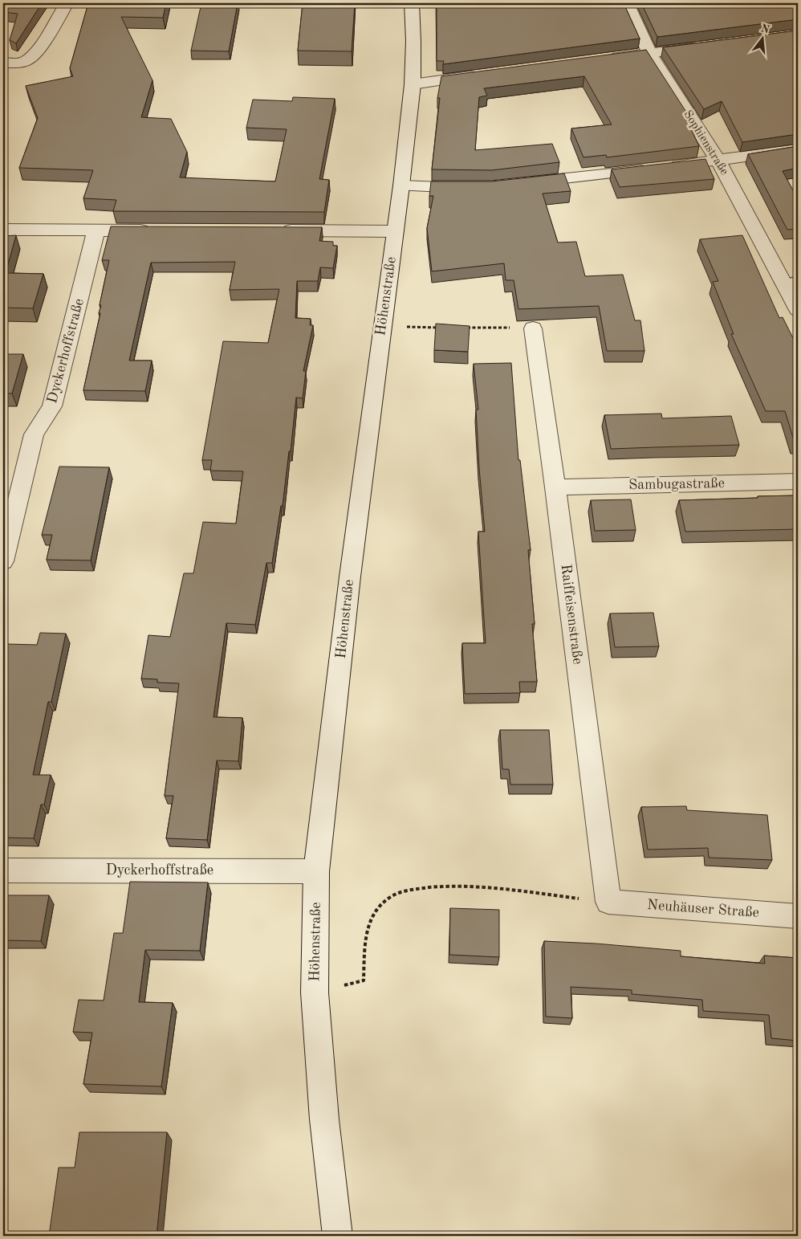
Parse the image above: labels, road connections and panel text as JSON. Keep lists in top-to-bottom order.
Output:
{
  "streets": {
    "street": [
      "Sophienstraße",
      "Höhenstraße",
      "Dyckerhoffstraße",
      "Sambugastraße",
      "Raiffeisenstraße",
      "Neuhäuser Straße"
    ]
  },
  "crossings": [
    ["Höhenstraße", "Dyckerhoffstraße"],
    ["Sambugastraße", "Raiffeisenstraße"],
    ["Raiffeisenstraße", "Neuhäuser Straße"]
  ],
  "north": "top"
}
